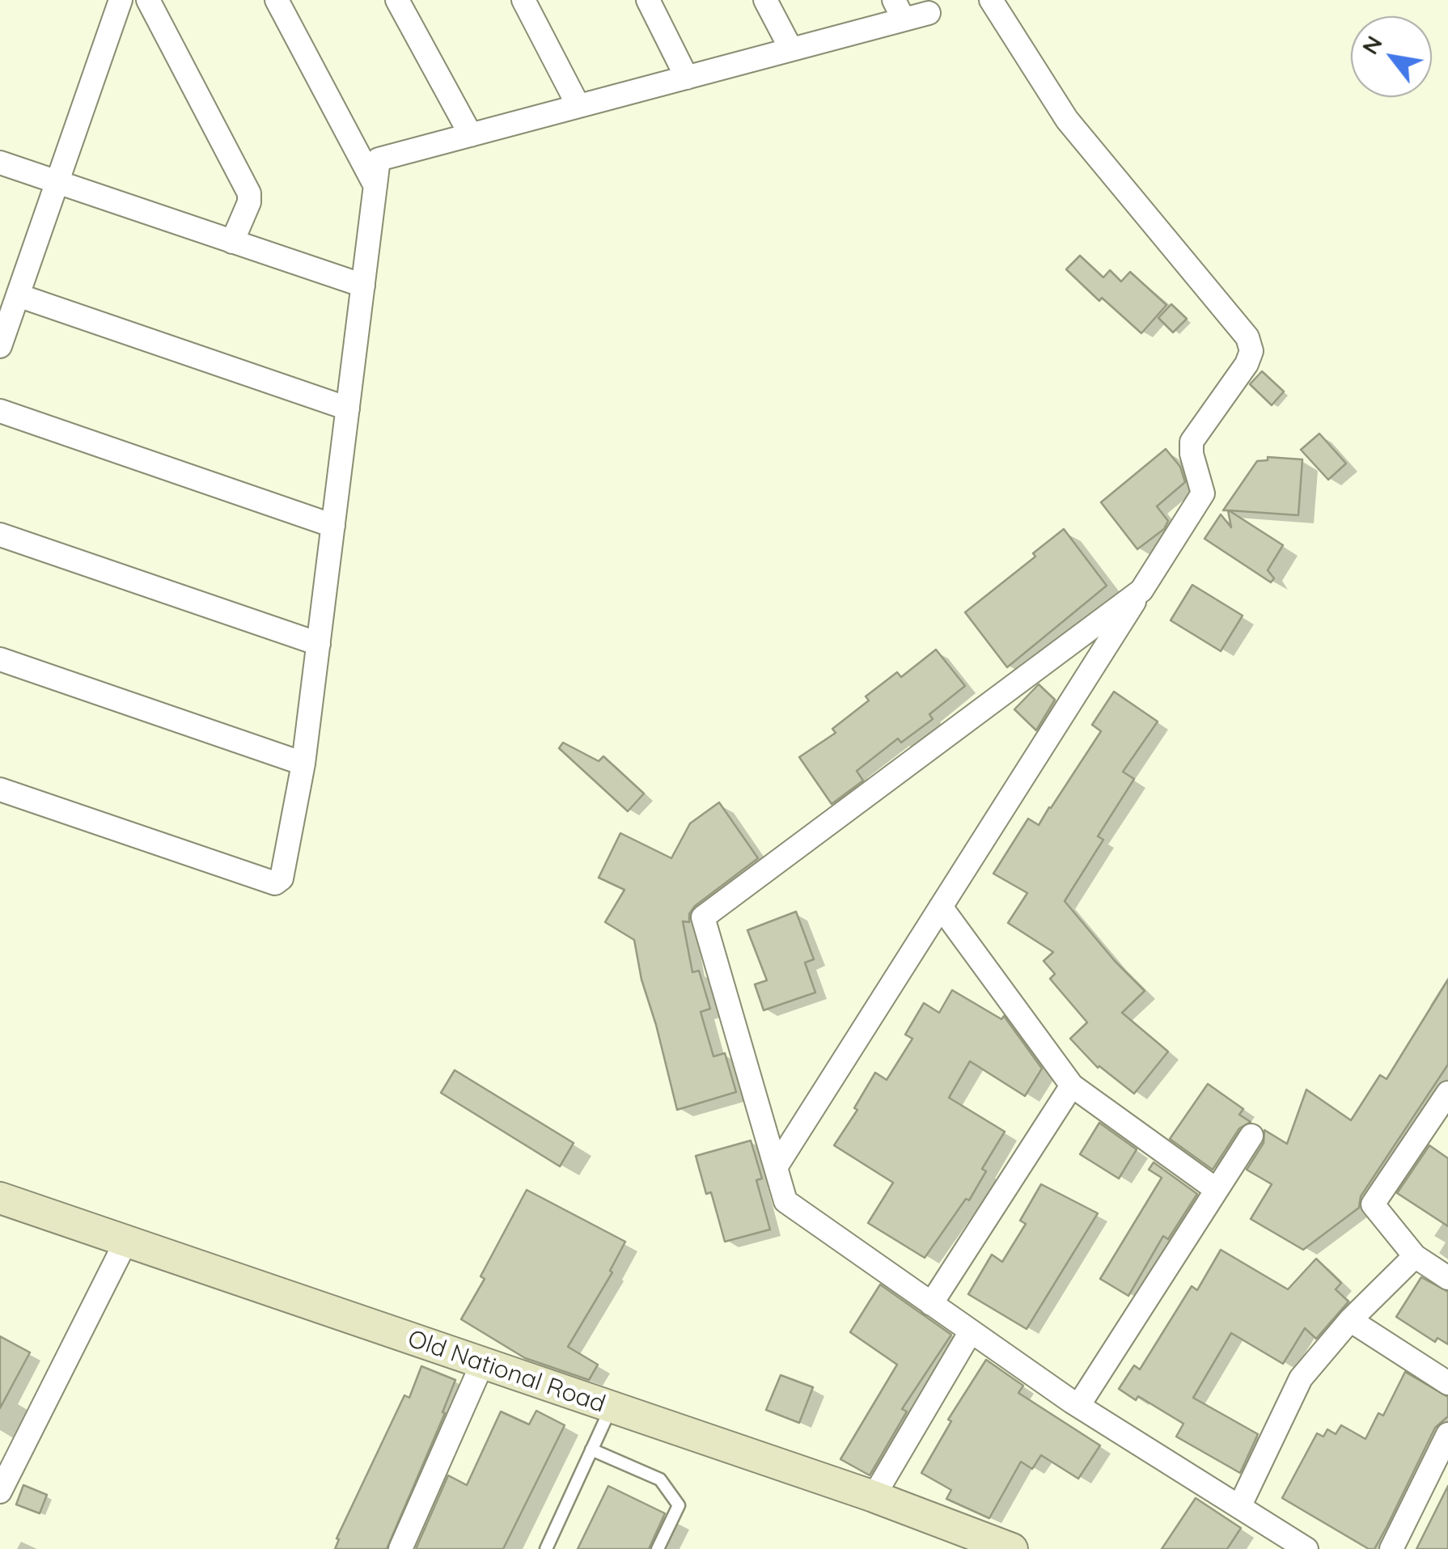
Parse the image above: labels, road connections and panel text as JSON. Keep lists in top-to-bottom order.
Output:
{
  "streets": {
    "main road": ["Old National Road"]
  },
  "north": "top left"
}
